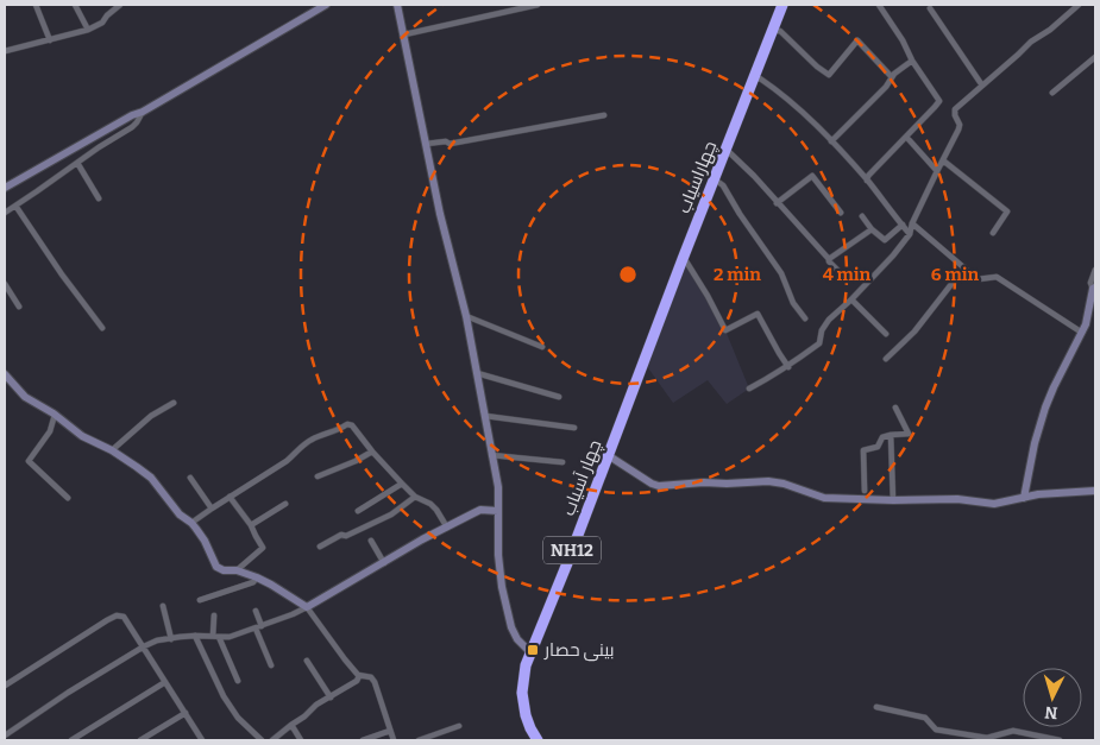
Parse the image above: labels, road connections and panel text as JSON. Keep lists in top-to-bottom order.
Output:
{
  "streets": {
    "highway": ["چهاراسیاب", "چهار آسیاب", "NH12"]
  },
  "crossings": [
    ["چهاراسیاب", "چهار آسیاب"]
  ],
  "places": {
    "transit": ["بینی حصار"]
  },
  "north": "bottom",
  "rings": ["2 min", "4 min", "6 min"]
}
